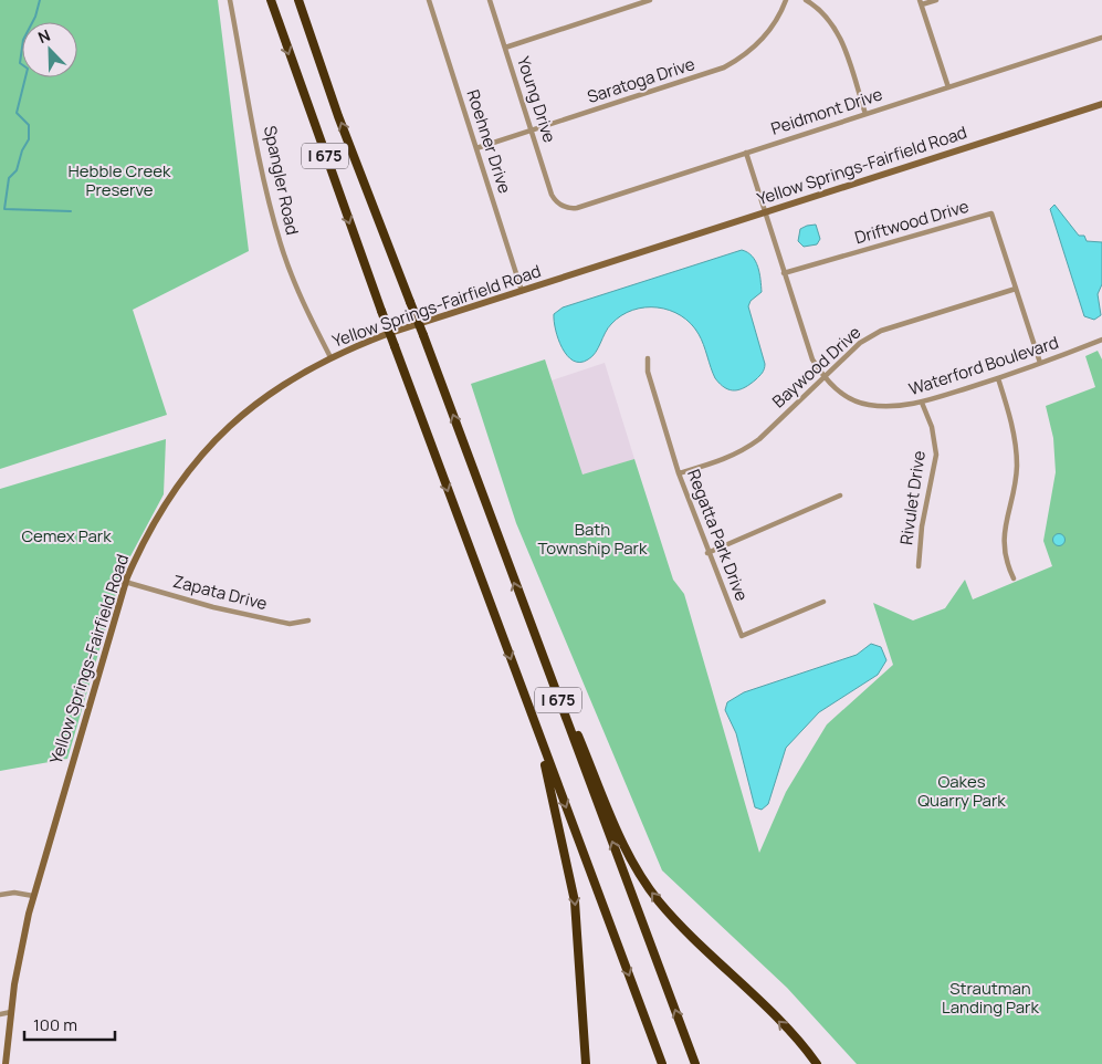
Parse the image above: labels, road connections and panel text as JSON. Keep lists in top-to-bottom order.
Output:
{
  "streets": {
    "highway": ["I 675"],
    "main road": ["Yellow Springs-Fairfield Road"],
    "street": [
      "Saratoga Drive",
      "Young Drive",
      "Peidmont Drive",
      "Roehner Drive",
      "Spangler Road",
      "Driftwood Drive",
      "Waterford Boulevard",
      "Baywood Drive",
      "Rivulet Drive",
      "Regatta Park Drive",
      "Zapata Drive"
    ]
  },
  "crossings": [
    ["Saratoga Drive", "Young Drive"],
    ["Saratoga Drive", "Roehner Drive"],
    ["Young Drive", "Peidmont Drive"],
    ["Peidmont Drive", "Waterford Boulevard"],
    ["Roehner Drive", "Yellow Springs-Fairfield Road"],
    ["Yellow Springs-Fairfield Road", "Spangler Road"],
    ["Yellow Springs-Fairfield Road", "Waterford Boulevard"],
    ["Yellow Springs-Fairfield Road", "Zapata Drive"],
    ["Driftwood Drive", "Waterford Boulevard"],
    ["Driftwood Drive", "Baywood Drive"],
    ["Waterford Boulevard", "Baywood Drive"],
    ["Waterford Boulevard", "Rivulet Drive"],
    ["Baywood Drive", "Regatta Park Drive"]
  ],
  "parks": [
    "Hebble Creek Preserve",
    "Bath Township Park",
    "Cemex Park",
    "Oakes Quarry Park",
    "Strautman Landing Park"
  ],
  "scale_bar": "100 m",
  "north": "top left"
}
